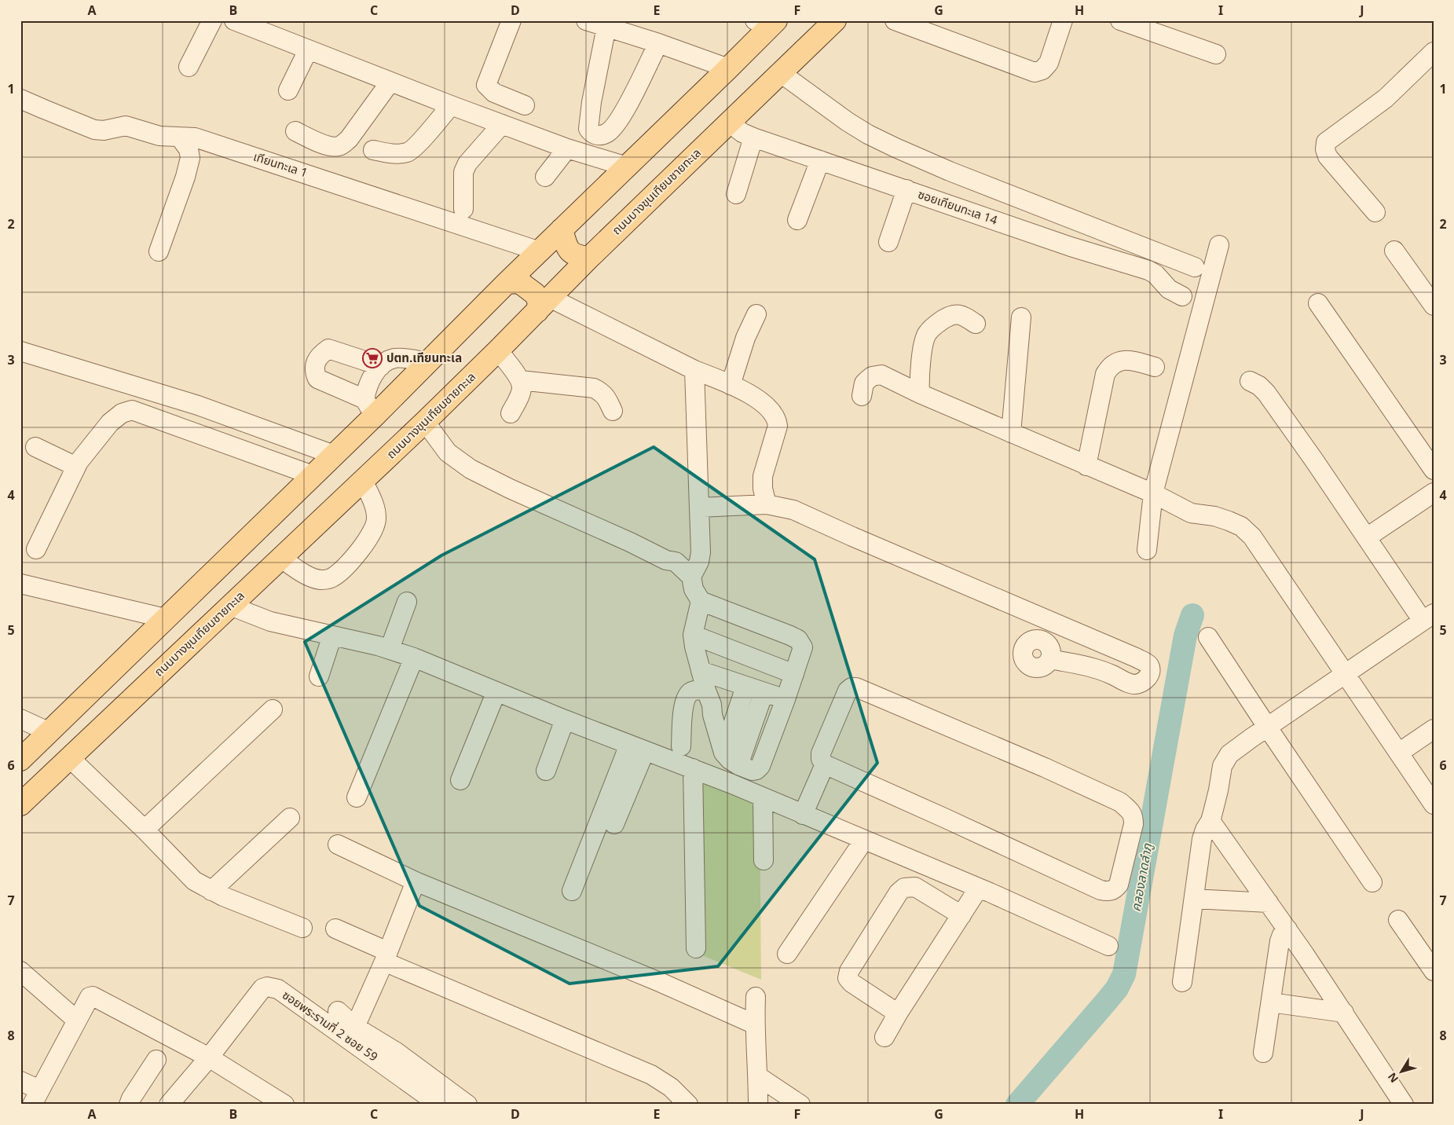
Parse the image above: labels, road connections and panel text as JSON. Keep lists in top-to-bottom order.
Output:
{
  "streets": {
    "main road": ["ถนนบางขุนเทียนชายทะเล"],
    "street": ["เทียนทะเล 1", "ซอยเทียนทะเล 14", "ซอยพระรามที่ 2 ซอย 59"]
  },
  "crossings": [
    ["ถนนบางขุนเทียนชายทะเล", "ซอยเทียนทะเล 14"]
  ],
  "water": ["คลองลาดลำภู"],
  "places": {
    "supermarket": ["ปตท.เทียนทะเล"]
  },
  "north": "bottom left",
  "grid": {
    "columns": [
      "A",
      "B",
      "C",
      "D",
      "E",
      "F",
      "G",
      "H",
      "I",
      "J"
    ],
    "rows": [
      "1",
      "2",
      "3",
      "4",
      "5",
      "6",
      "7",
      "8"
    ]
  }
}
